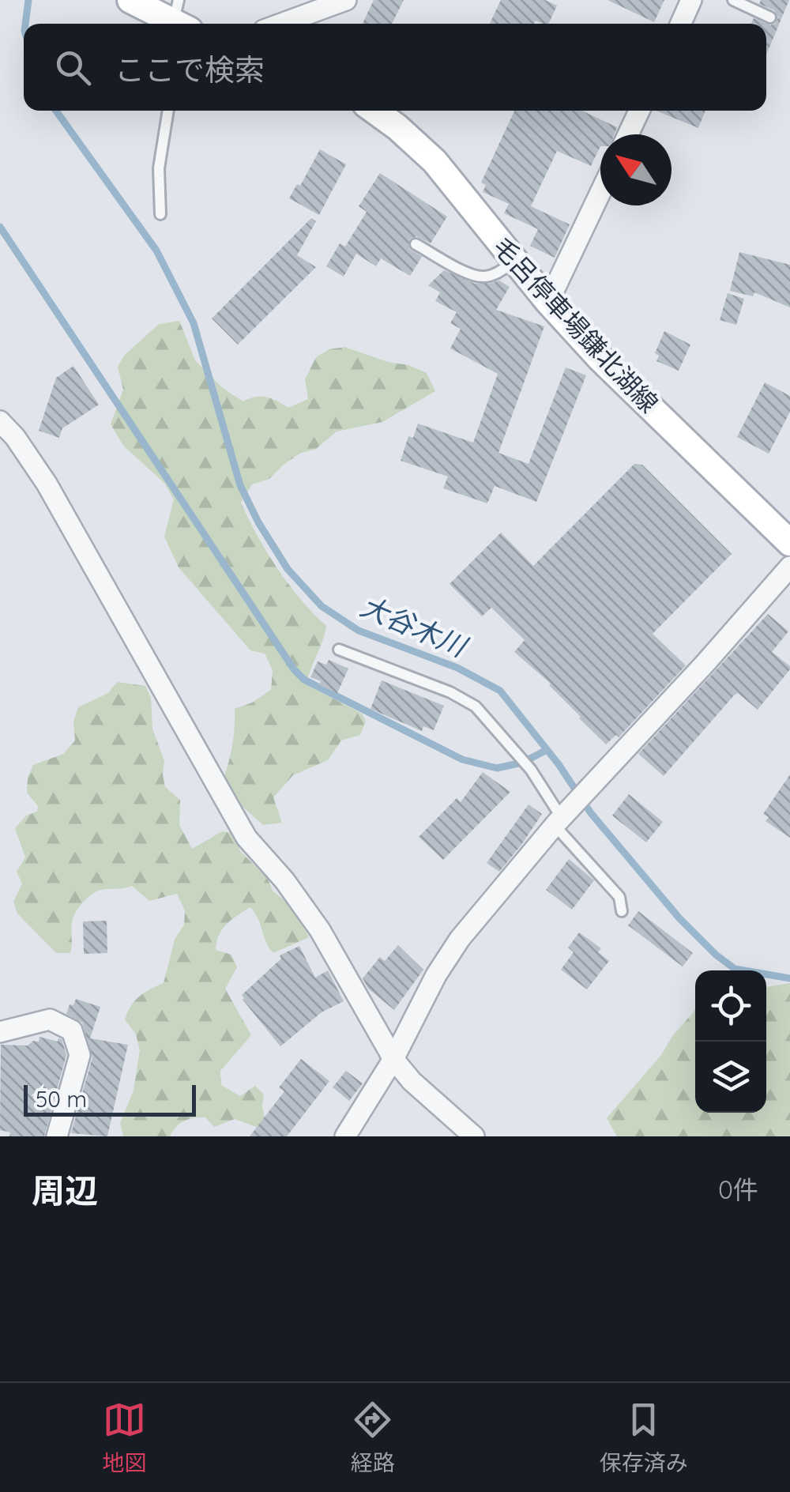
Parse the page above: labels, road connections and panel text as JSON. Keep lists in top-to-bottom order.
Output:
{
  "streets": {
    "main road": ["毛呂停車場鎌北湖線"]
  },
  "water": ["大谷木川"],
  "scale_bar": "50 m",
  "north": "top left",
  "page": {
    "search": "ここで検索",
    "scale": "50 m",
    "heading": ["周辺", "0件"],
    "nav": ["地図", "経路", "保存済み"]
  }
}
